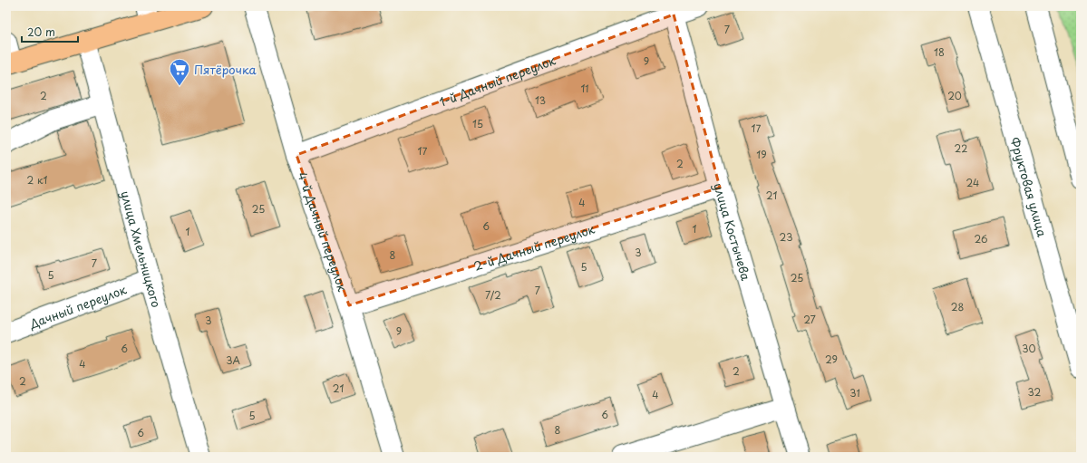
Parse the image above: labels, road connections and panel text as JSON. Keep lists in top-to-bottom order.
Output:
{
  "streets": {
    "street": [
      "1-й Дачный переулок",
      "Фруктовая улица",
      "4-й Дачный переулок",
      "улица Костычева",
      "2-й Дачный переулок",
      "улица Хмельницкого",
      "Дачный переулок"
    ]
  },
  "crossings": [
    ["1-й Дачный переулок", "4-й Дачный переулок"],
    ["1-й Дачный переулок", "улица Костычева"],
    ["4-й Дачный переулок", "2-й Дачный переулок"],
    ["улица Костычева", "2-й Дачный переулок"],
    ["улица Хмельницкого", "Дачный переулок"]
  ],
  "places": {
    "supermarket": ["Пятёрочка"]
  },
  "house_numbers": [
    "7",
    "18",
    "9",
    "11",
    "2",
    "20",
    "13",
    "15",
    "17",
    "22",
    "17",
    "19",
    "2",
    "2 к1",
    "24",
    "21",
    "4",
    "25",
    "6",
    "1",
    "1",
    "23",
    "26",
    "3",
    "8",
    "7",
    "5",
    "5",
    "25",
    "7",
    "7/2",
    "28",
    "27",
    "3",
    "9",
    "6",
    "30",
    "29",
    "3А",
    "4",
    "2",
    "2",
    "21",
    "32",
    "31",
    "4",
    "6",
    "5",
    "8",
    "6"
  ],
  "scale_bar": "20 m"
}
